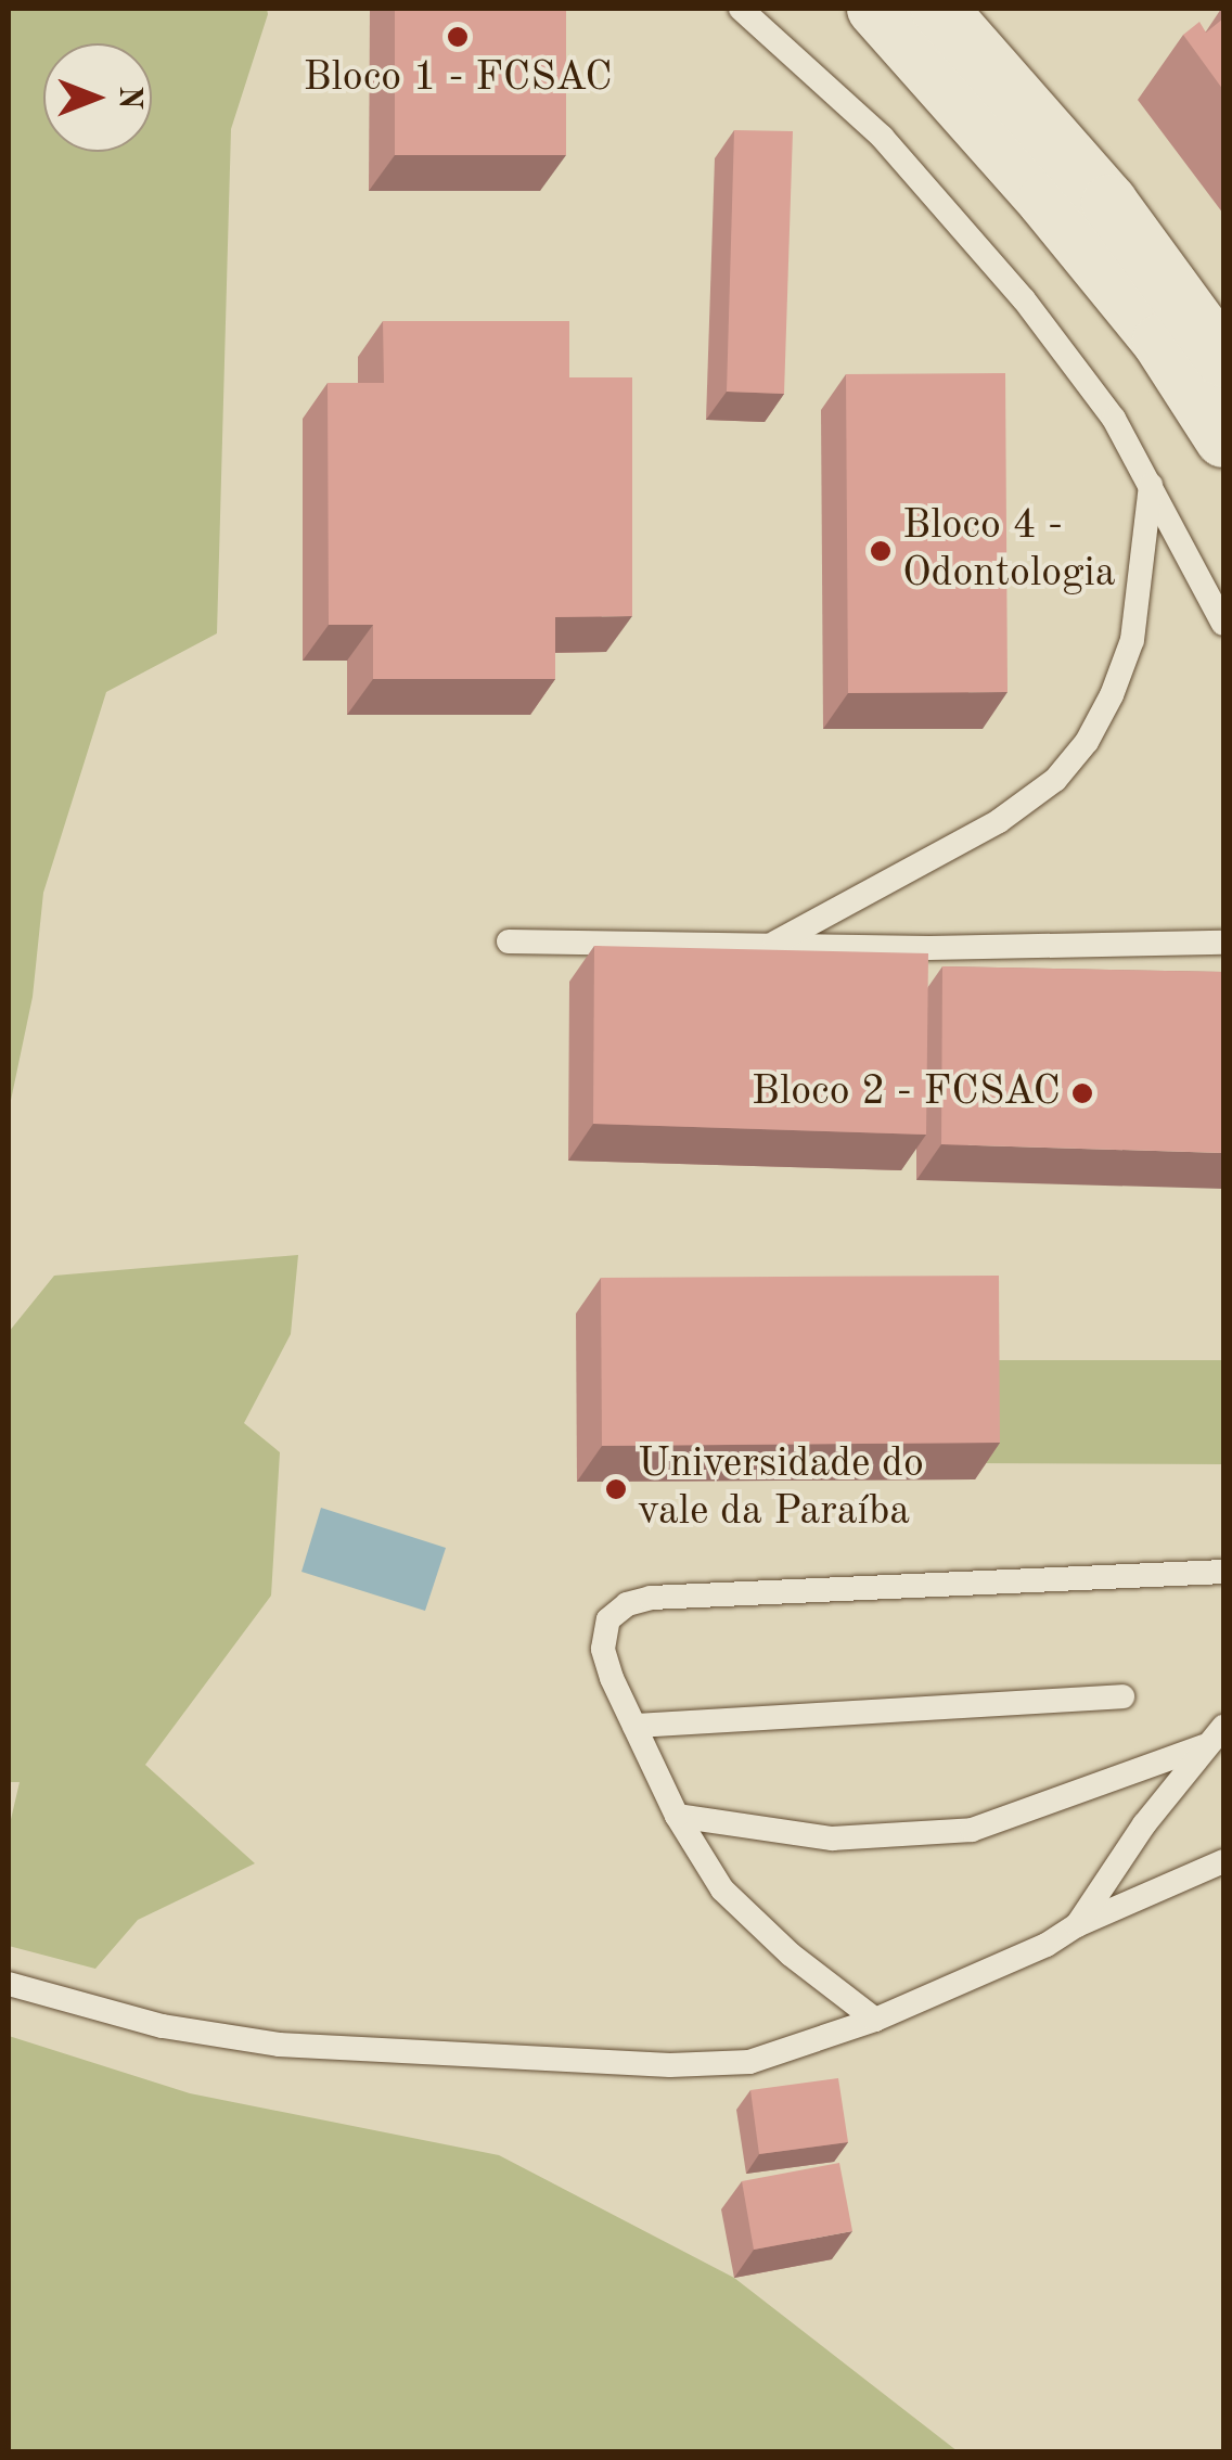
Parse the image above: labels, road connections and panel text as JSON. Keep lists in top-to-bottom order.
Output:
{
  "places": [
    "Bloco 1 - FCSAC",
    "Bloco 4 - Odontologia",
    "Bloco 2 - FCSAC",
    "Universidade do vale da Paraíba"
  ],
  "north": "right"
}
